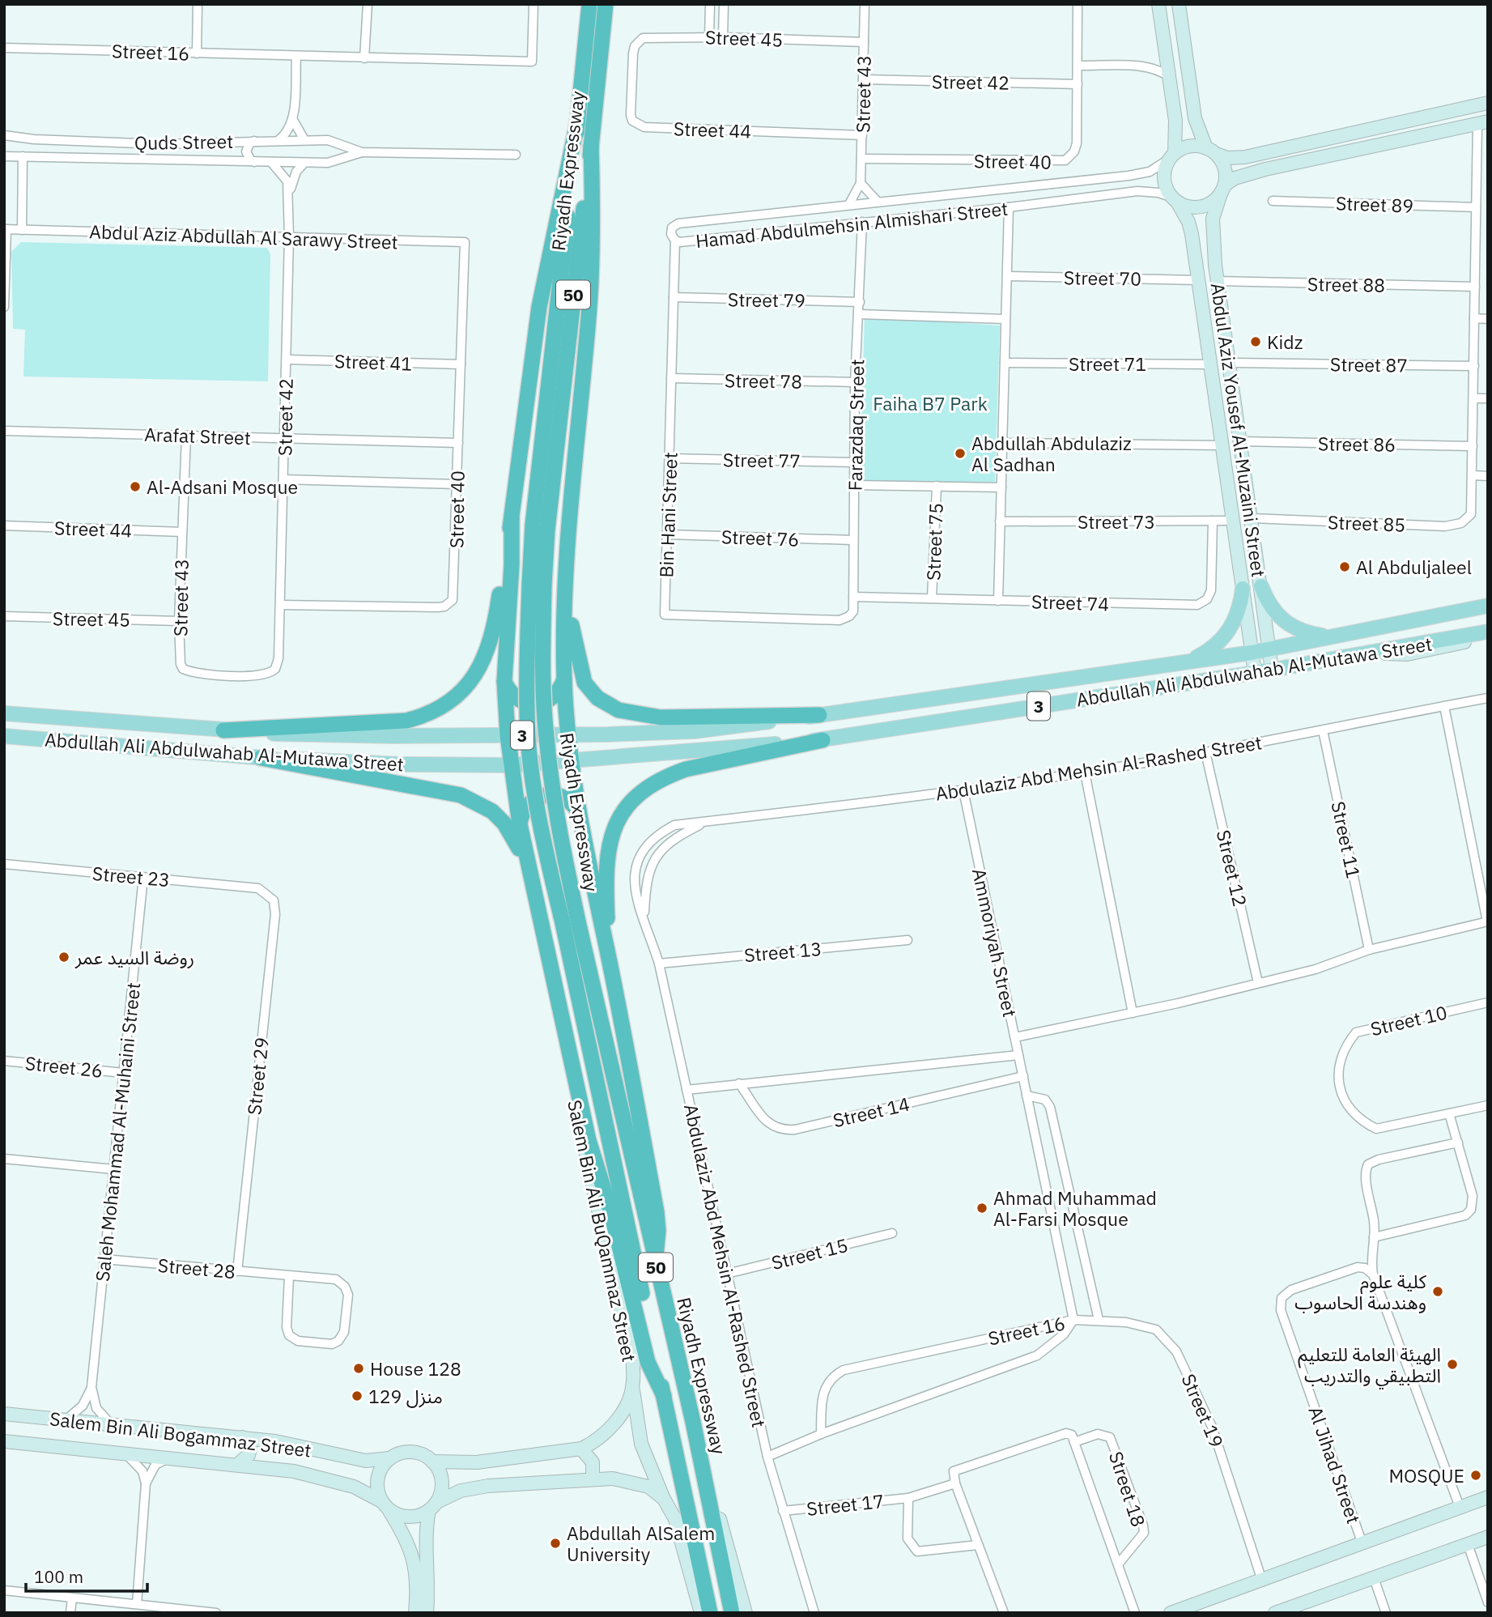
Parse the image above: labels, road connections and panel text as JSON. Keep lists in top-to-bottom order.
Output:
{
  "streets": {
    "highway": ["Riyadh Expressway", "50"],
    "main road": [
      "Abdul Aziz Yousef Al-Muzaini Street",
      "Abdullah Ali Abdulwahab Al-Mutawa Street",
      "3",
      "Salem Bin Ali BuQammaz Street",
      "Salem Bin Ali Bogammaz Street"
    ],
    "street": [
      "Street 45",
      "Street 16",
      "Street 42",
      "Street 43",
      "Street 44",
      "Quds Street",
      "Street 40",
      "Street 89",
      "Hamad Abdulmehsin Almishari Street",
      "Abdul Aziz Abdullah Al Sarawy Street",
      "Street 70",
      "Street 88",
      "Street 79",
      "Street 41",
      "Street 71",
      "Street 87",
      "Street 78",
      "Farazdaq Street",
      "Arafat Street",
      "Street 86",
      "Street 77",
      "Bin Hani Street",
      "Street 73",
      "Street 85",
      "Street 76",
      "Street 75",
      "Street 74",
      "Abdulaziz Abd Mehsin Al-Rashed Street",
      "Street 11",
      "Street 12",
      "Street 23",
      "Ammoriyah Street",
      "Street 13",
      "Street 10",
      "Street 26",
      "Street 29",
      "Street 14",
      "Saleh Mohammad Al-Muhaini Street",
      "Street 15",
      "Street 28",
      "Street 19",
      "Al Jihad Street",
      "Street 18",
      "Street 17"
    ]
  },
  "crossings": [
    ["Street 45", "Street 43"],
    ["Street 45", "Street 44"],
    ["Street 16", "Abdulaziz Abd Mehsin Al-Rashed Street"],
    ["Street 16", "Ammoriyah Street"],
    ["Street 16", "Street 19"],
    ["Street 42", "Street 43"],
    ["Street 42", "Quds Street"],
    ["Street 42", "Street 40"],
    ["Street 42", "Abdul Aziz Abdullah Al Sarawy Street"],
    ["Street 42", "Street 41"],
    ["Street 42", "Arafat Street"],
    ["Street 43", "Street 44"],
    ["Street 43", "Street 40"],
    ["Street 43", "Hamad Abdulmehsin Almishari Street"],
    ["Street 43", "Arafat Street"],
    ["Street 40", "Abdul Aziz Abdullah Al Sarawy Street"],
    ["Street 40", "Street 41"],
    ["Street 40", "Arafat Street"],
    ["Hamad Abdulmehsin Almishari Street", "Farazdaq Street"],
    ["Hamad Abdulmehsin Almishari Street", "Abdul Aziz Yousef Al-Muzaini Street"],
    ["Hamad Abdulmehsin Almishari Street", "Bin Hani Street"],
    ["Street 70", "Abdul Aziz Yousef Al-Muzaini Street"],
    ["Street 88", "Abdul Aziz Yousef Al-Muzaini Street"],
    ["Street 79", "Farazdaq Street"],
    ["Street 79", "Bin Hani Street"],
    ["Street 71", "Abdul Aziz Yousef Al-Muzaini Street"],
    ["Street 87", "Abdul Aziz Yousef Al-Muzaini Street"],
    ["Street 78", "Farazdaq Street"],
    ["Street 78", "Bin Hani Street"],
    ["Farazdaq Street", "Street 77"],
    ["Farazdaq Street", "Bin Hani Street"],
    ["Farazdaq Street", "Street 76"],
    ["Farazdaq Street", "Street 75"],
    ["Farazdaq Street", "Street 74"],
    ["Abdul Aziz Yousef Al-Muzaini Street", "Street 86"],
    ["Abdul Aziz Yousef Al-Muzaini Street", "Street 73"],
    ["Abdul Aziz Yousef Al-Muzaini Street", "Street 85"],
    ["Abdul Aziz Yousef Al-Muzaini Street", "Abdullah Ali Abdulwahab Al-Mutawa Street"],
    ["Street 77", "Bin Hani Street"],
    ["Bin Hani Street", "Street 76"],
    ["Street 73", "Street 74"],
    ["Street 75", "Street 74"],
    ["Abdulaziz Abd Mehsin Al-Rashed Street", "Street 11"],
    ["Abdulaziz Abd Mehsin Al-Rashed Street", "Street 12"],
    ["Abdulaziz Abd Mehsin Al-Rashed Street", "Ammoriyah Street"],
    ["Abdulaziz Abd Mehsin Al-Rashed Street", "Street 13"],
    ["Abdulaziz Abd Mehsin Al-Rashed Street", "Street 14"],
    ["Abdulaziz Abd Mehsin Al-Rashed Street", "Street 15"],
    ["Abdulaziz Abd Mehsin Al-Rashed Street", "Street 17"],
    ["Street 23", "Street 29"],
    ["Street 23", "Saleh Mohammad Al-Muhaini Street"],
    ["Ammoriyah Street", "Street 14"],
    ["Ammoriyah Street", "Street 19"],
    ["Street 26", "Saleh Mohammad Al-Muhaini Street"],
    ["Street 29", "Street 28"],
    ["Saleh Mohammad Al-Muhaini Street", "Street 28"],
    ["Saleh Mohammad Al-Muhaini Street", "Salem Bin Ali Bogammaz Street"],
    ["Salem Bin Ali BuQammaz Street", "Salem Bin Ali Bogammaz Street"]
  ],
  "parks": ["Faiha B7 Park"],
  "places": [
    "Kidz",
    "Abdullah Abdulaziz Al Sadhan",
    "Al-Adsani Mosque",
    "Al Abduljaleel",
    "روضة السيد عمر",
    "Ahmad Muhammad Al-Farsi Mosque",
    "كلية علوم وهندسة الحاسوب",
    "الهيئة العامة للتعليم التطبيقي والتدريب",
    "House 128",
    "منزل 129",
    "MOSQUE",
    "Abdullah AlSalem University"
  ],
  "scale_bar": "100 m"
}
